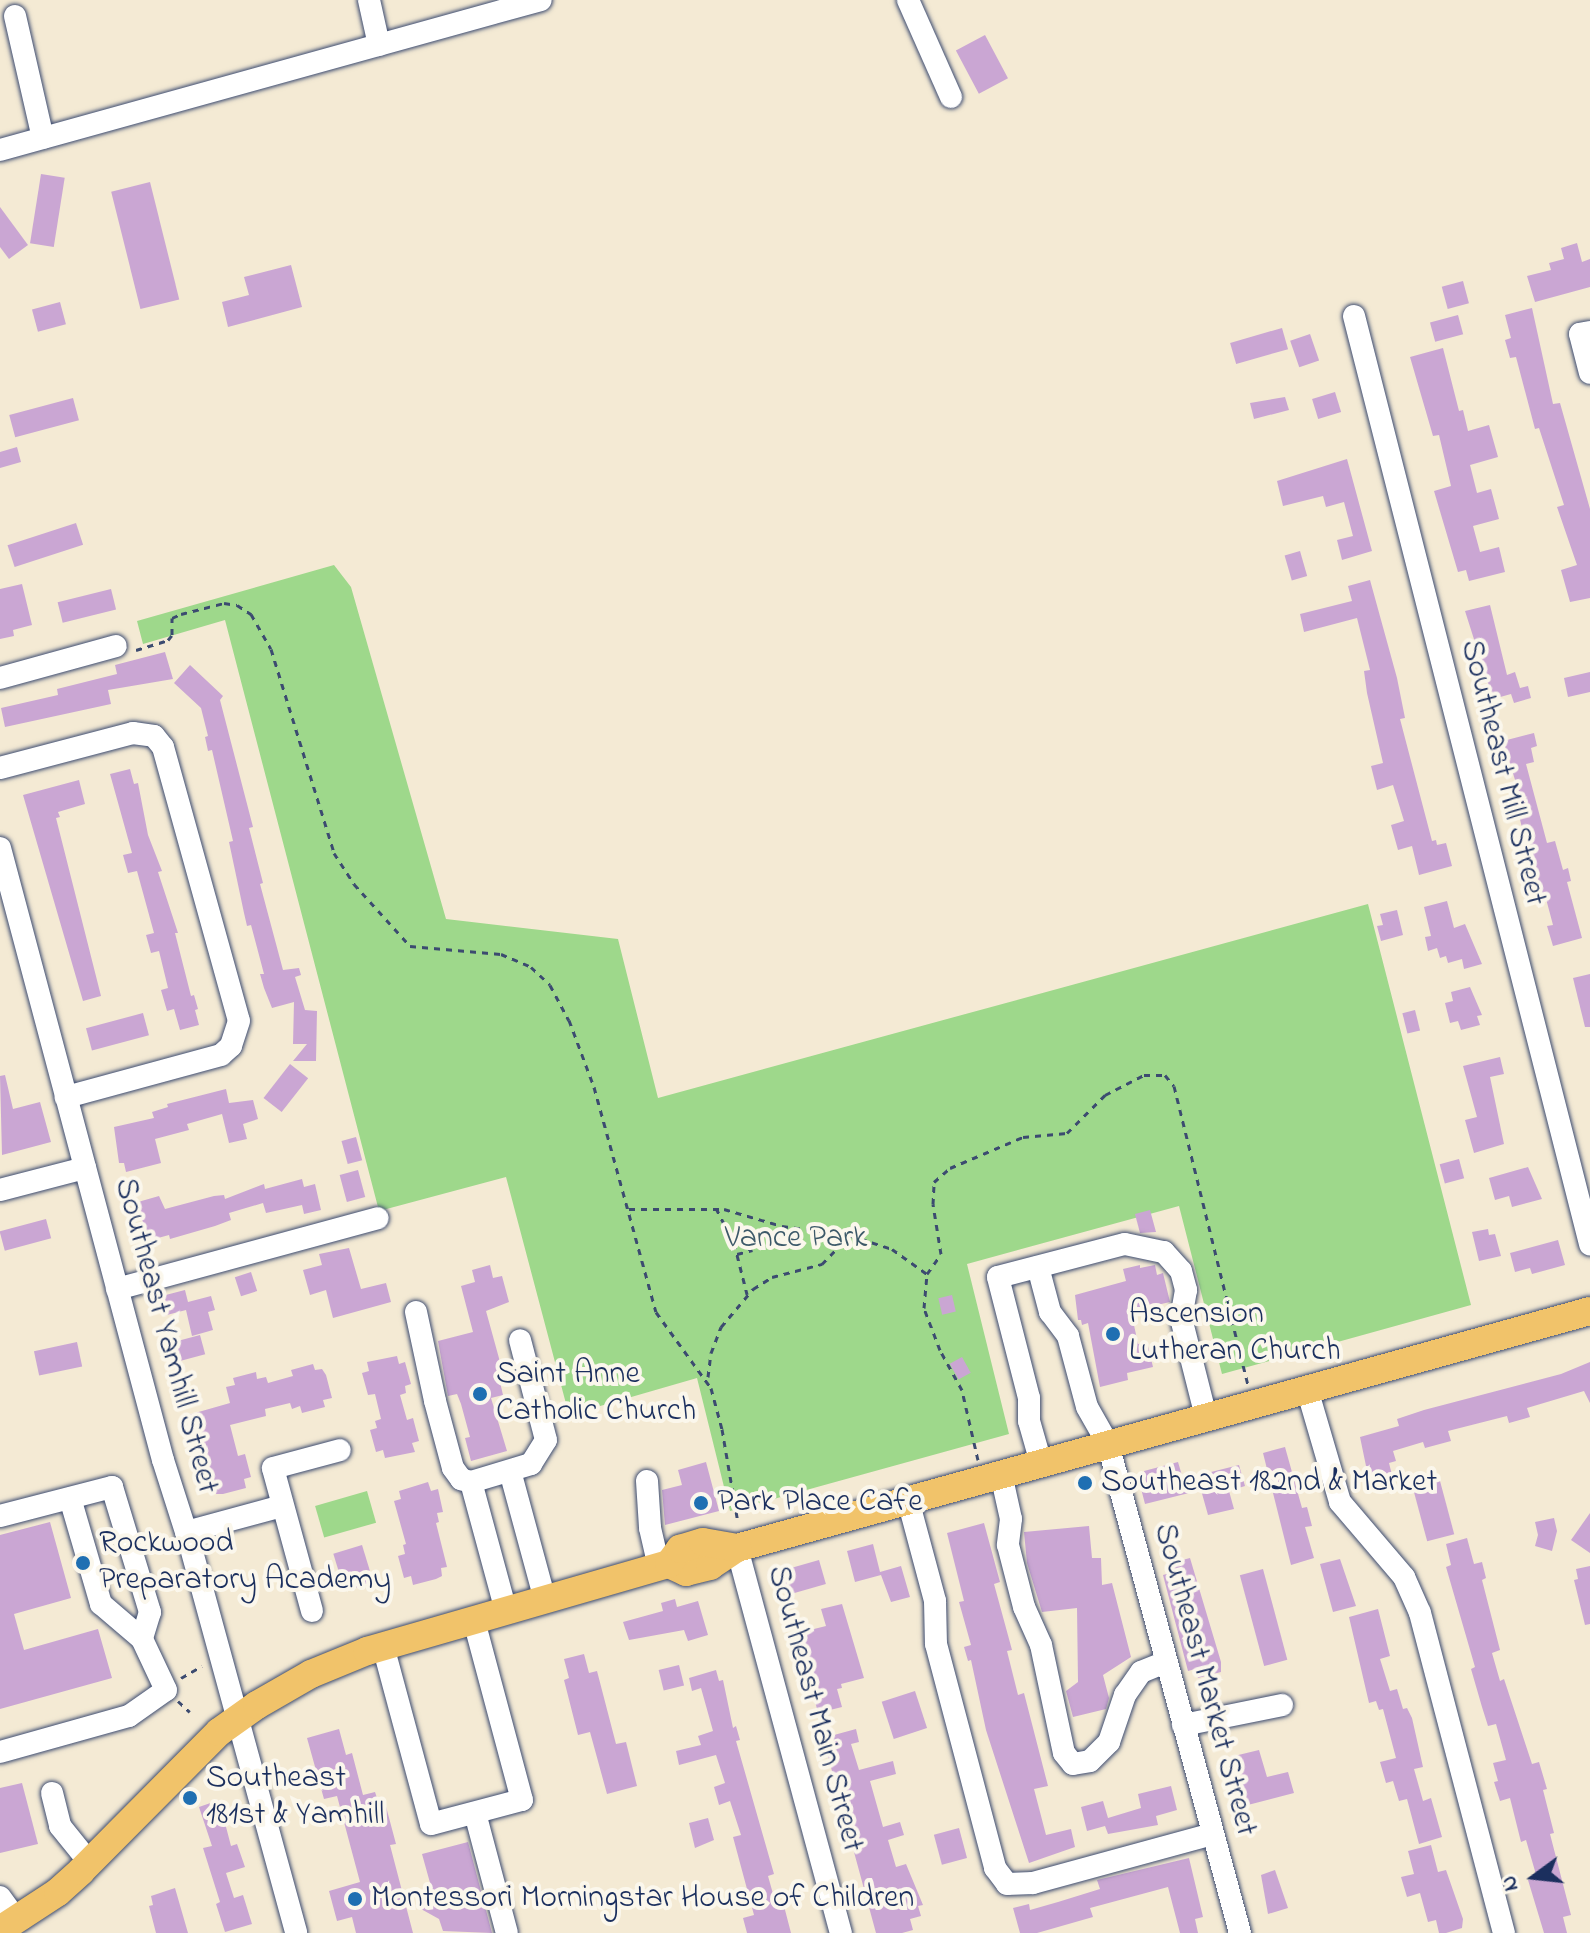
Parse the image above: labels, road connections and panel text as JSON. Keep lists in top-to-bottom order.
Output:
{
  "streets": {
    "street": [
      "Southeast Mill Street",
      "Southeast Yamhill Street",
      "Southeast Market Street",
      "Southeast Main Street"
    ]
  },
  "parks": ["Vance Park"],
  "places": [
    "Ascension Lutheran Church",
    "Saint Anne Catholic Church",
    "Southeast 182nd & Market",
    "Park Place Cafe",
    "Rockwood Preparatory Academy",
    "Southeast 181st & Yamhill",
    "Montessori Morningstar House of Children"
  ],
  "north": "left"
}
